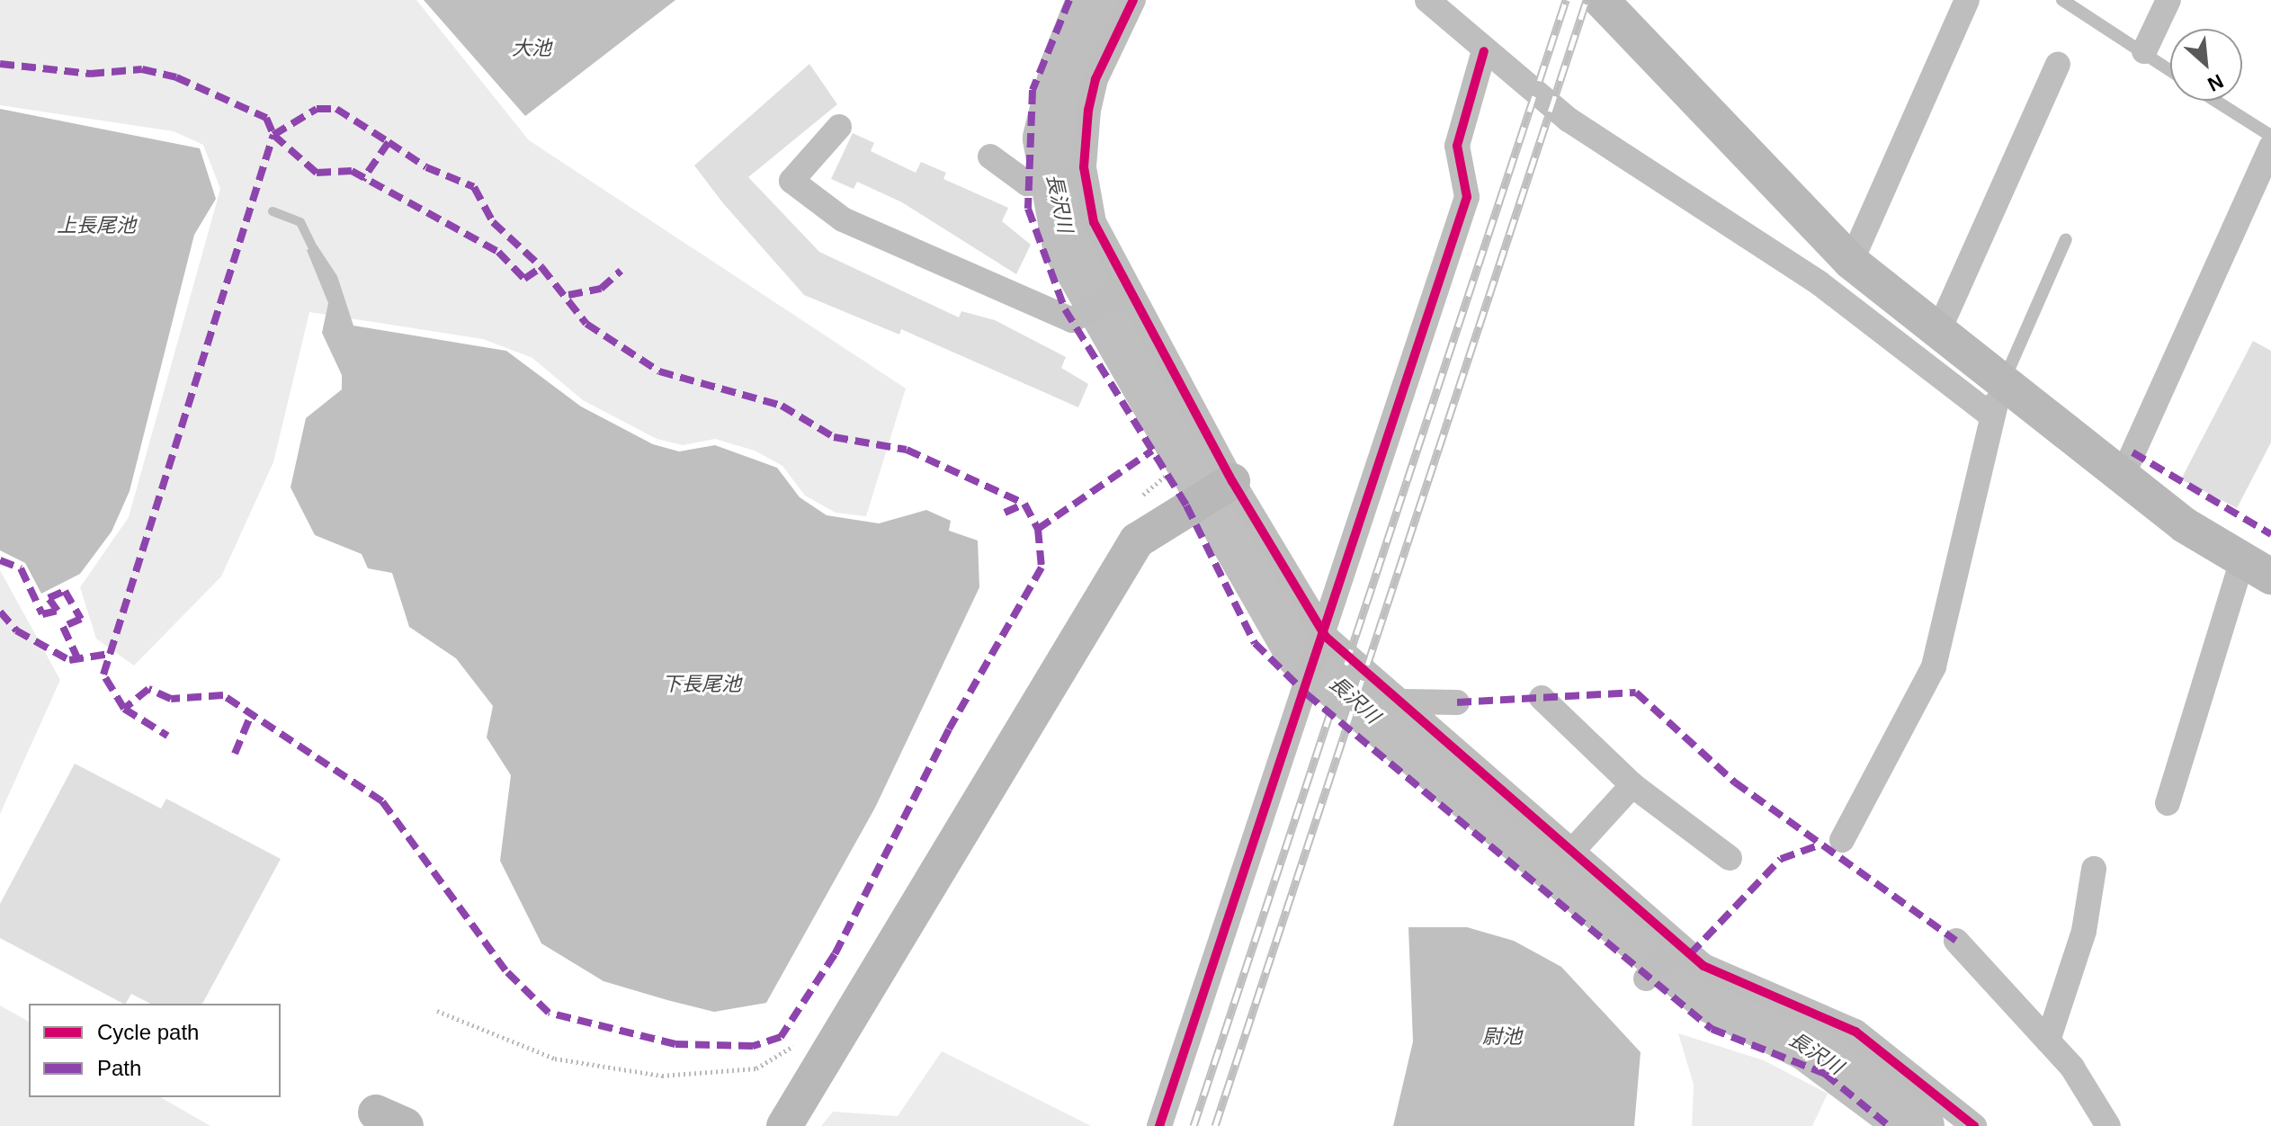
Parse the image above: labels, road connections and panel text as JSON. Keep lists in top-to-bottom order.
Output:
{
  "water": [
    "大池",
    "長沢川",
    "上長尾池",
    "下長尾池",
    "尉池"
  ],
  "legend": ["Cycle path", "Path"],
  "north": "bottom right"
}
